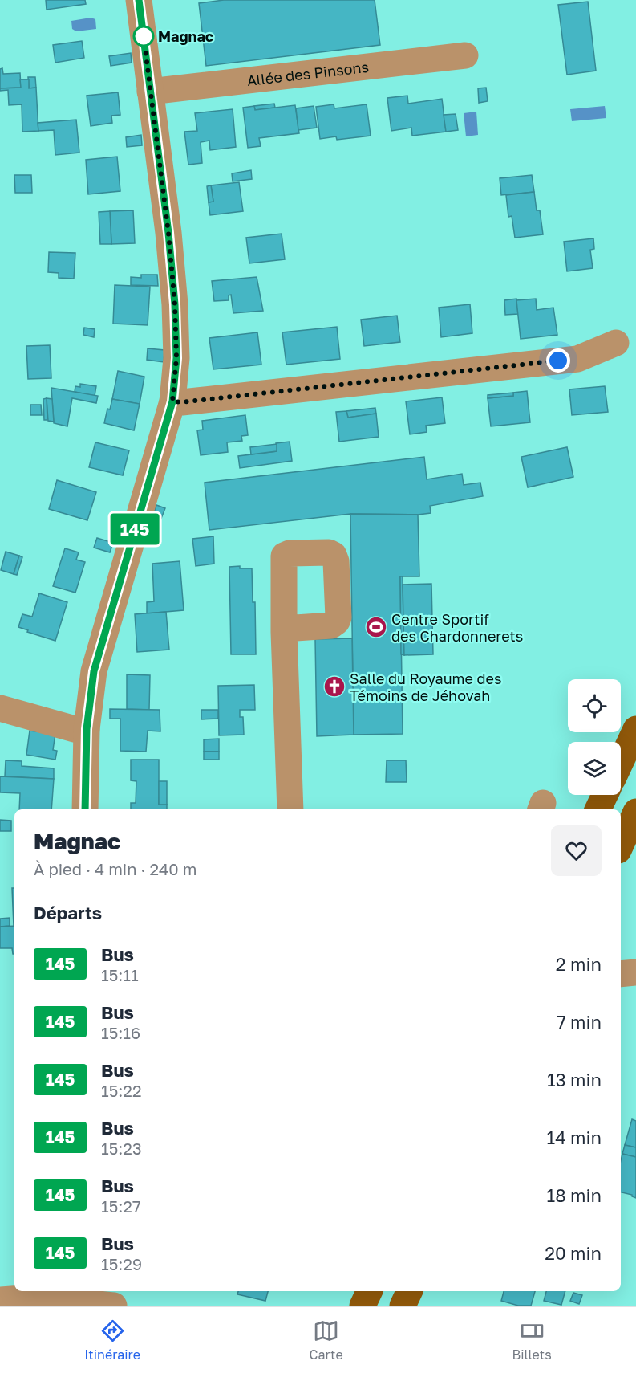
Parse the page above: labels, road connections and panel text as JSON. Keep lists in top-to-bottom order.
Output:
{
  "streets": {
    "street": ["Allée des Pinsons"]
  },
  "places": {
    "other": ["Magnac"],
    "sports": ["Centre Sportif des Chardonnerets"],
    "church": ["Salle du Royaume des Témoins de Jéhovah"]
  },
  "lines": ["bus line 145"],
  "page": {
    "on_map": "145",
    "heading": [
      ["Magnac", "À pied · 4 min · 240 m"],
      "Départs"
    ],
    "list": [
      {
        "mark": "145",
        "name": "Bus",
        "note": "15:11",
        "value": "2 min"
      },
      {
        "mark": "145",
        "name": "Bus",
        "note": "15:16",
        "value": "7 min"
      },
      {
        "mark": "145",
        "name": "Bus",
        "note": "15:22",
        "value": "13 min"
      },
      {
        "mark": "145",
        "name": "Bus",
        "note": "15:23",
        "value": "14 min"
      },
      {
        "mark": "145",
        "name": "Bus",
        "note": "15:27",
        "value": "18 min"
      },
      {
        "mark": "145",
        "name": "Bus",
        "note": "15:29",
        "value": "20 min"
      }
    ],
    "tabs": ["Itinéraire", "Carte", "Billets"]
  }
}
